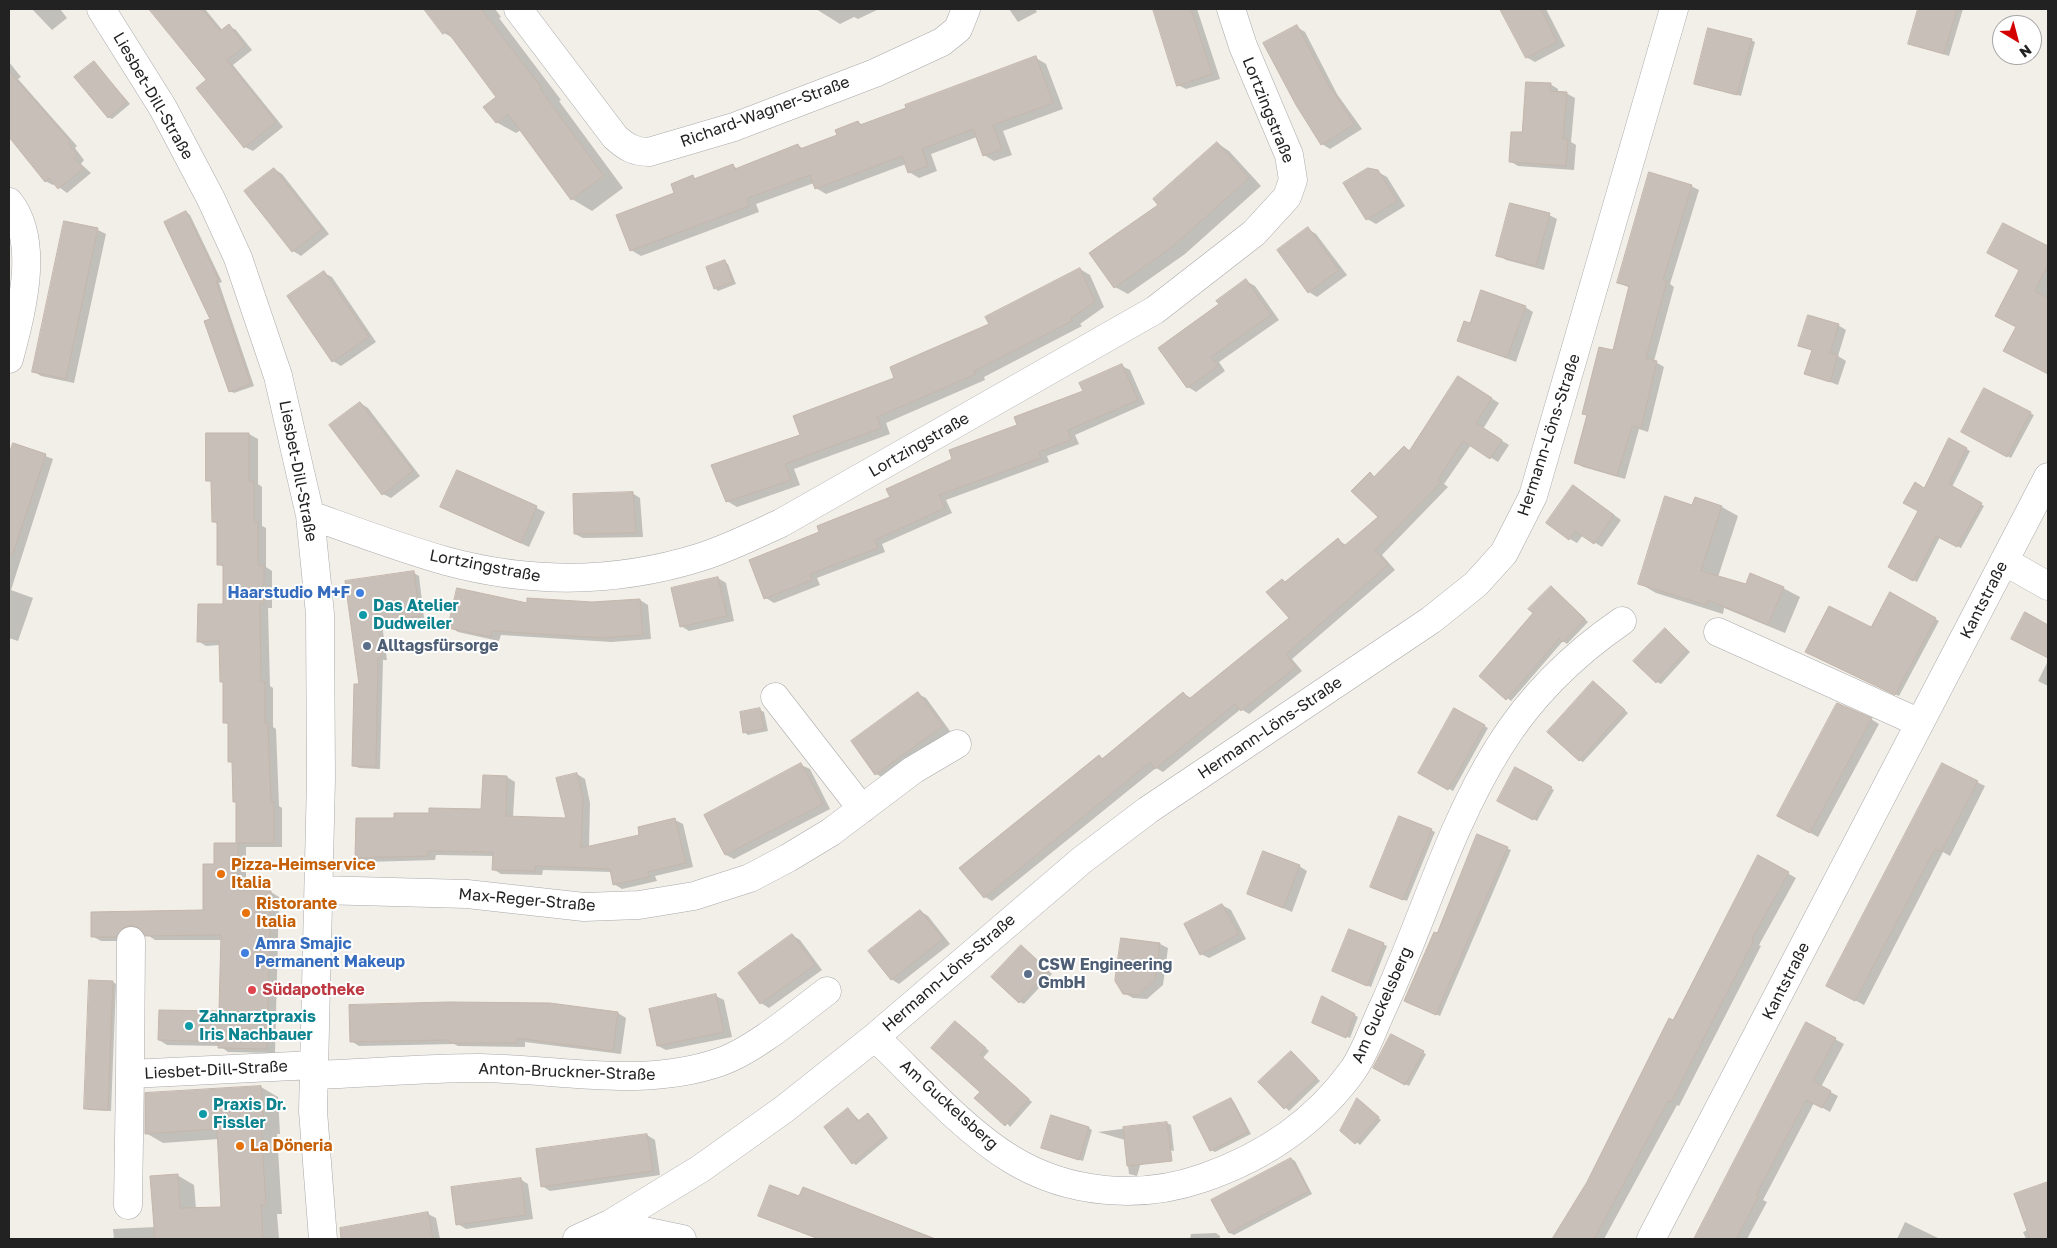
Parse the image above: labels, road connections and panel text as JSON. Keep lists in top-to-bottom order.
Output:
{
  "streets": {
    "street": [
      "Liesbet-Dill-Straße",
      "Lortzingstraße",
      "Richard-Wagner-Straße",
      "Hermann-Löns-Straße",
      "Kantstraße",
      "Max-Reger-Straße",
      "Am Guckelsberg",
      "Anton-Bruckner-Straße"
    ]
  },
  "crossings": [
    ["Liesbet-Dill-Straße", "Lortzingstraße"],
    ["Liesbet-Dill-Straße", "Max-Reger-Straße"],
    ["Liesbet-Dill-Straße", "Anton-Bruckner-Straße"],
    ["Hermann-Löns-Straße", "Am Guckelsberg"]
  ],
  "places": [
    "Haarstudio M+F",
    "Das Atelier Dudweiler",
    "Alltagsfürsorge",
    "Pizza-Heimservice Italia",
    "Ristorante Italia",
    "Amra Smajic Permanent Makeup",
    "CSW Engineering GmbH",
    "Südapotheke",
    "Zahnarztpraxis Iris Nachbauer",
    "Praxis Dr. Fissler",
    "La Döneria"
  ],
  "north": "bottom right"
}
